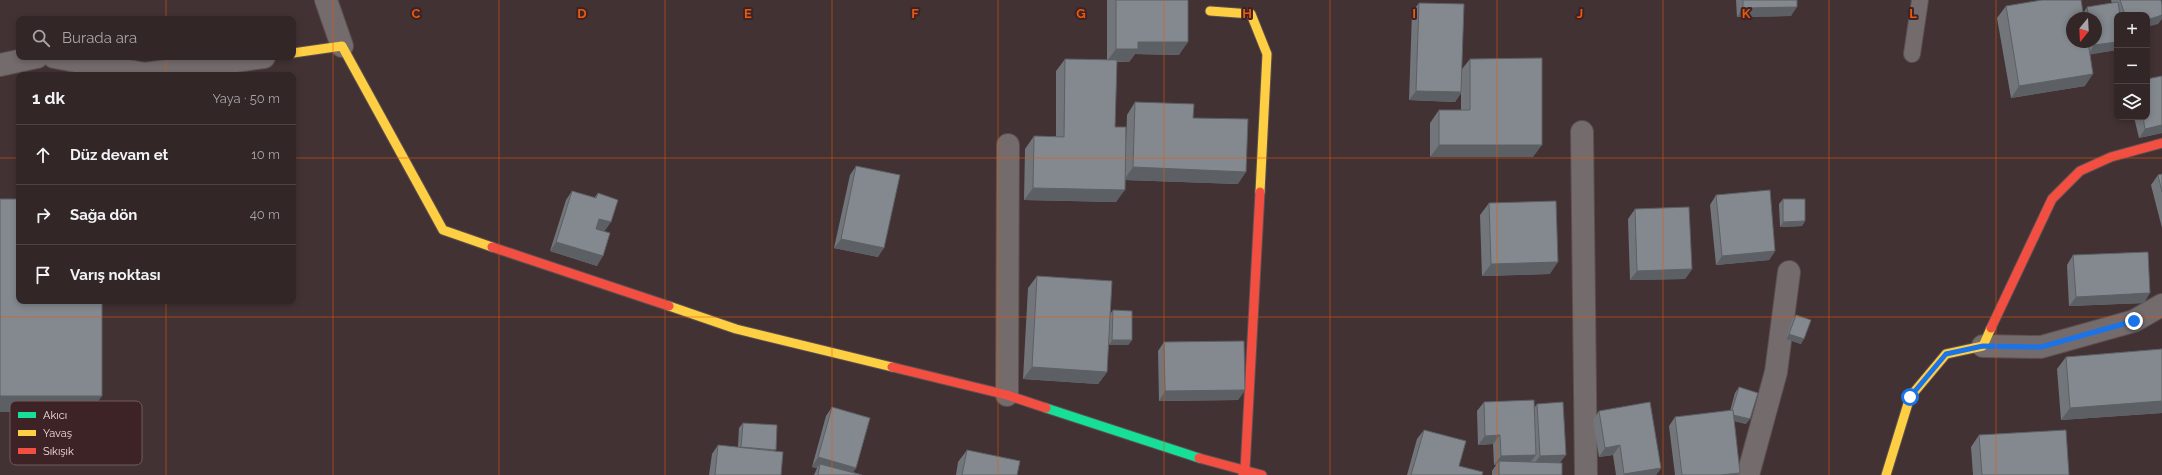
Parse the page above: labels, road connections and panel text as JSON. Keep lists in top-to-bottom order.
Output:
{
  "legend": ["Akıcı", "Yavaş", "Sıkışık"],
  "north": "bottom",
  "page": {
    "map_buttons": ["+", "−"],
    "search": "Burada ara",
    "heading": ["1 dk", "Yaya · 50 m"],
    "list": [
      ["Düz devam et", "10 m"],
      ["Sağa dön", "40 m"],
      "Varış noktası"
    ]
  },
  "grid": {
    "columns": [
      "C",
      "D",
      "E",
      "F",
      "G",
      "H",
      "I",
      "J",
      "K",
      "L"
    ]
  }
}
